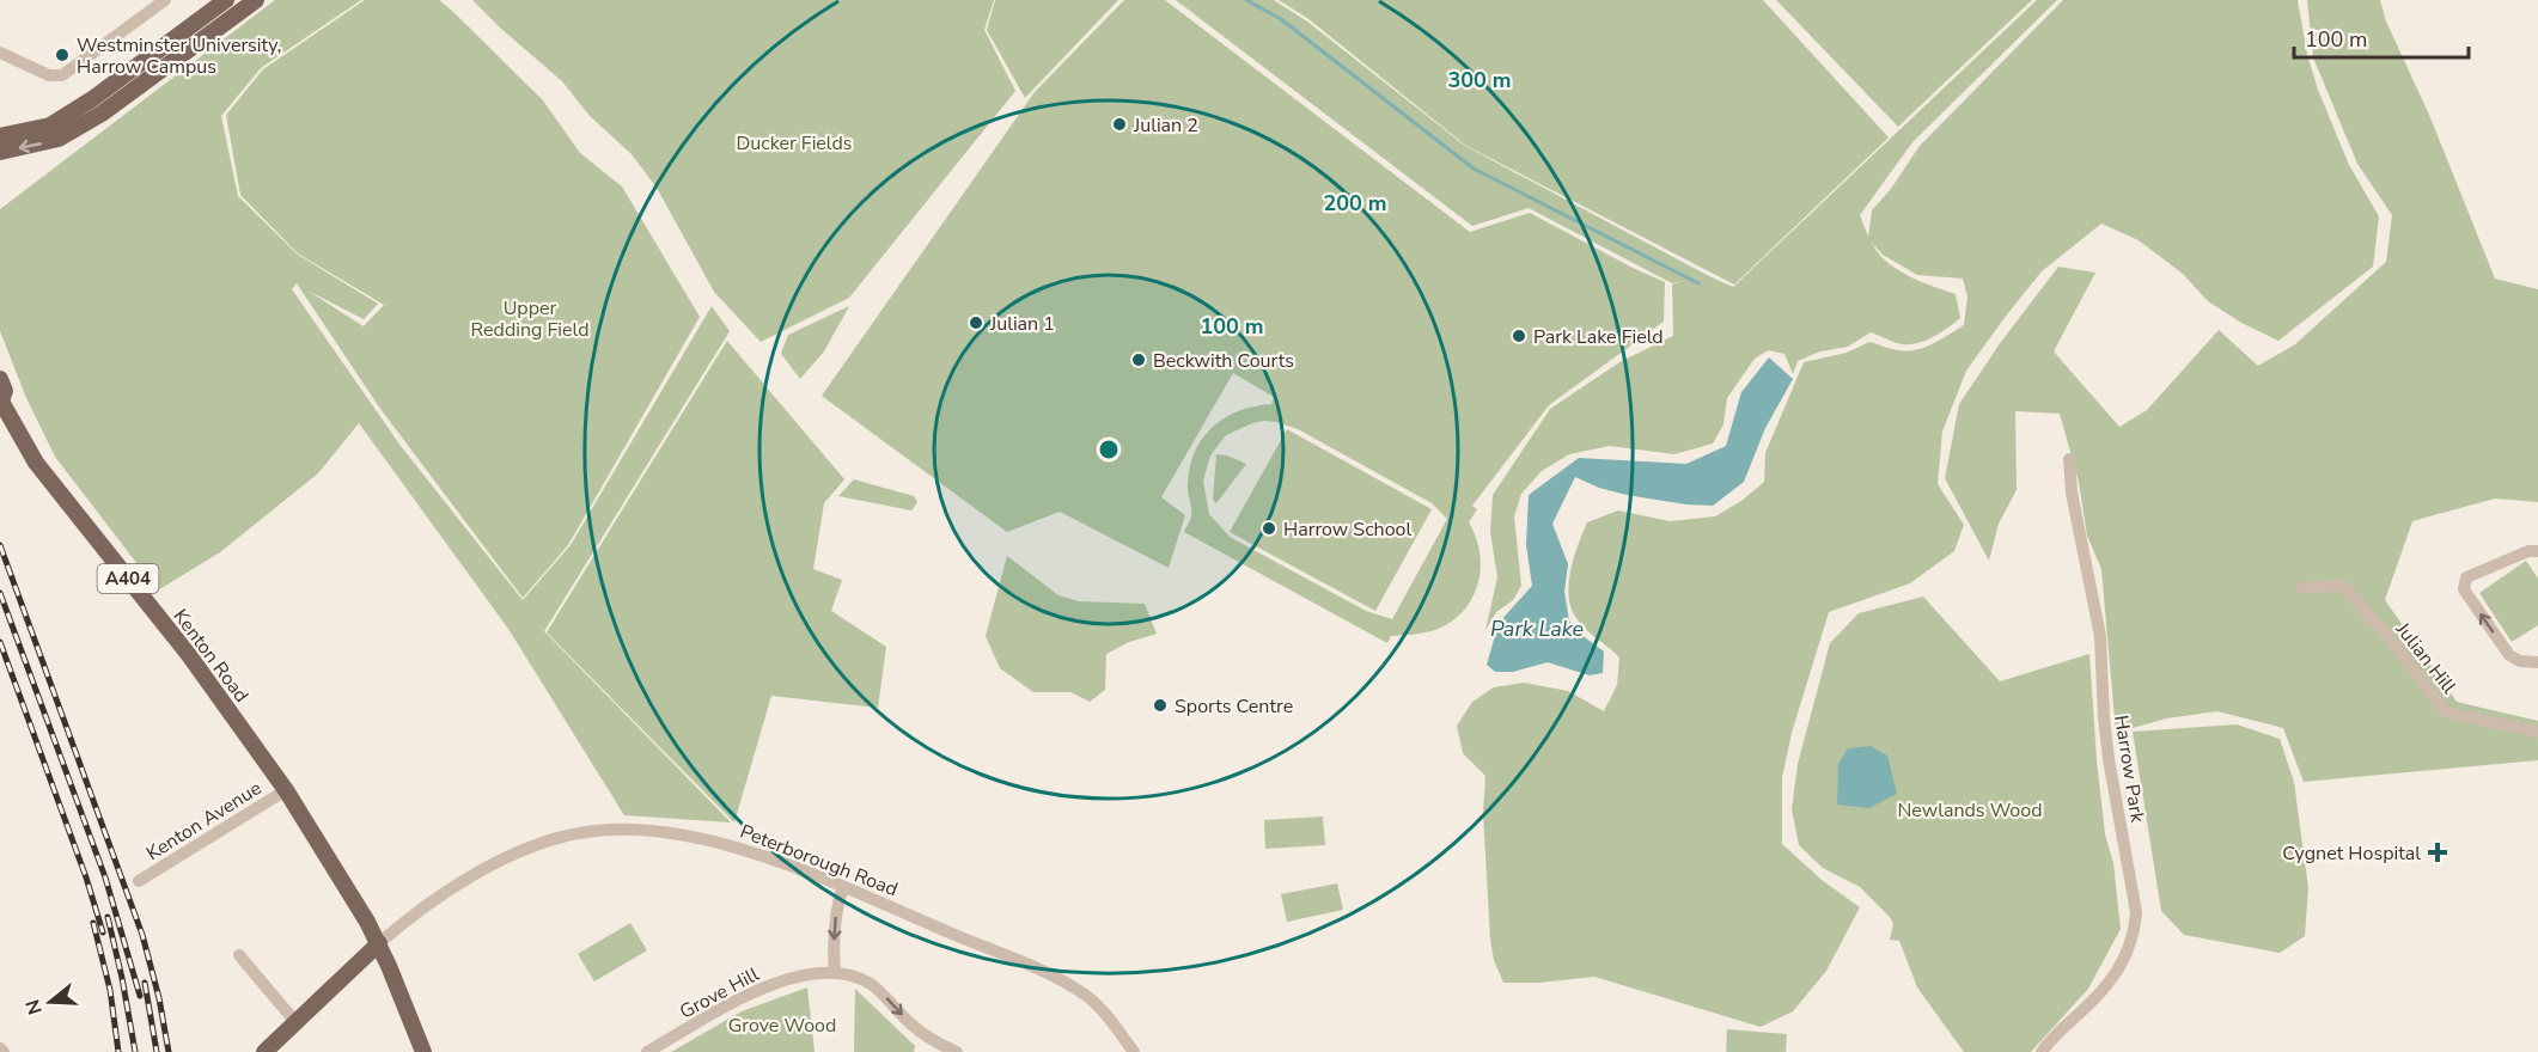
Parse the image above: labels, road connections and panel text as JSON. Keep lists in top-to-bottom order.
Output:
{
  "streets": {
    "main road": ["A404", "Kenton Road", "Peterborough Road"],
    "street": [
      "Julian Hill",
      "Harrow Park",
      "Kenton Avenue",
      "Grove Hill"
    ]
  },
  "crossings": [
    ["A404", "Kenton Road"],
    ["A404", "Peterborough Road"],
    ["Kenton Road", "Kenton Avenue"],
    ["Kenton Road", "Peterborough Road"]
  ],
  "one_way": ["Grove Hill"],
  "water": ["Park Lake"],
  "parks": [
    "Ducker Fields",
    "Upper Redding Field",
    "Newlands Wood",
    "Grove Wood"
  ],
  "places": {
    "other": [
      "Westminster University, Harrow Campus",
      "Julian 2",
      "Julian 1",
      "Park Lake Field",
      "Beckwith Courts",
      "Harrow School",
      "Sports Centre"
    ],
    "health": ["Cygnet Hospital"]
  },
  "scale_bar": "100 m",
  "north": "left",
  "rings": ["300 m", "200 m", "100 m"]
}
